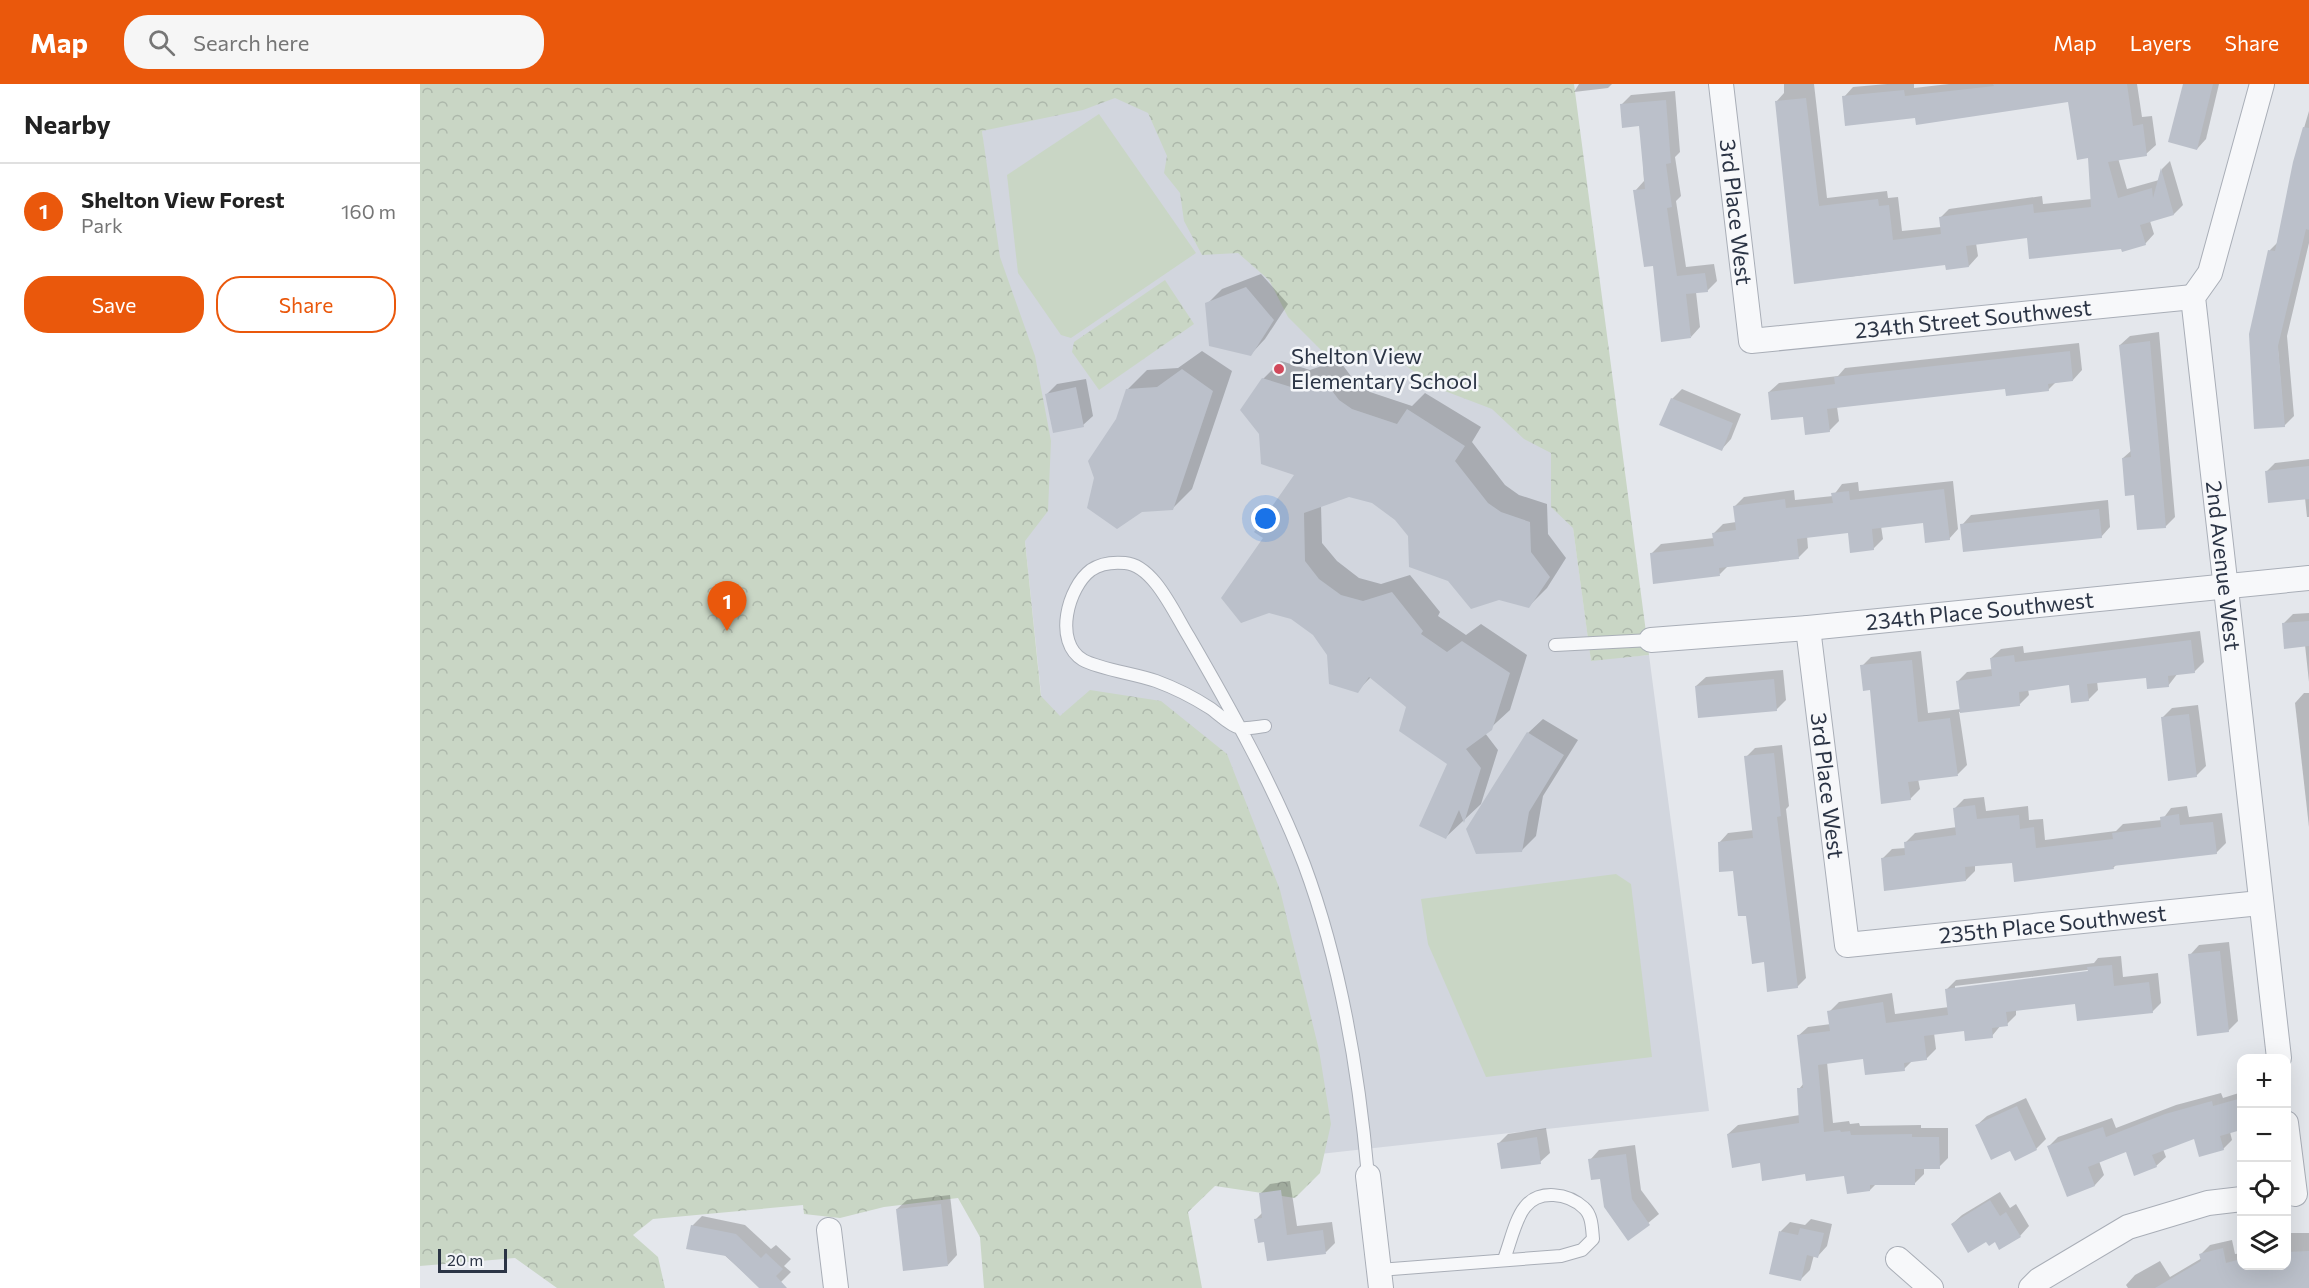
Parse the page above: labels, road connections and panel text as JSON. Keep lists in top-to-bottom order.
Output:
{
  "streets": {
    "street": [
      "3rd Place West",
      "234th Street Southwest",
      "2nd Avenue West",
      "234th Place Southwest",
      "235th Place Southwest"
    ]
  },
  "crossings": [
    ["3rd Place West", "234th Street Southwest"],
    ["3rd Place West", "234th Place Southwest"],
    ["3rd Place West", "235th Place Southwest"],
    ["234th Street Southwest", "2nd Avenue West"],
    ["2nd Avenue West", "234th Place Southwest"],
    ["2nd Avenue West", "235th Place Southwest"]
  ],
  "places": ["Shelton View Elementary School"],
  "scale_bar": "20 m",
  "page": {
    "header": "Map",
    "search": "Search here",
    "nav": ["Map", "Layers", "Share"],
    "heading": "Nearby",
    "list": [
      {
        "mark": "1",
        "name": "Shelton View Forest",
        "note": "Park",
        "value": "160 m"
      }
    ],
    "buttons": ["Save", "Share"],
    "pins": "1",
    "map_buttons": ["+", "−"],
    "scale": "20 m"
  }
}
